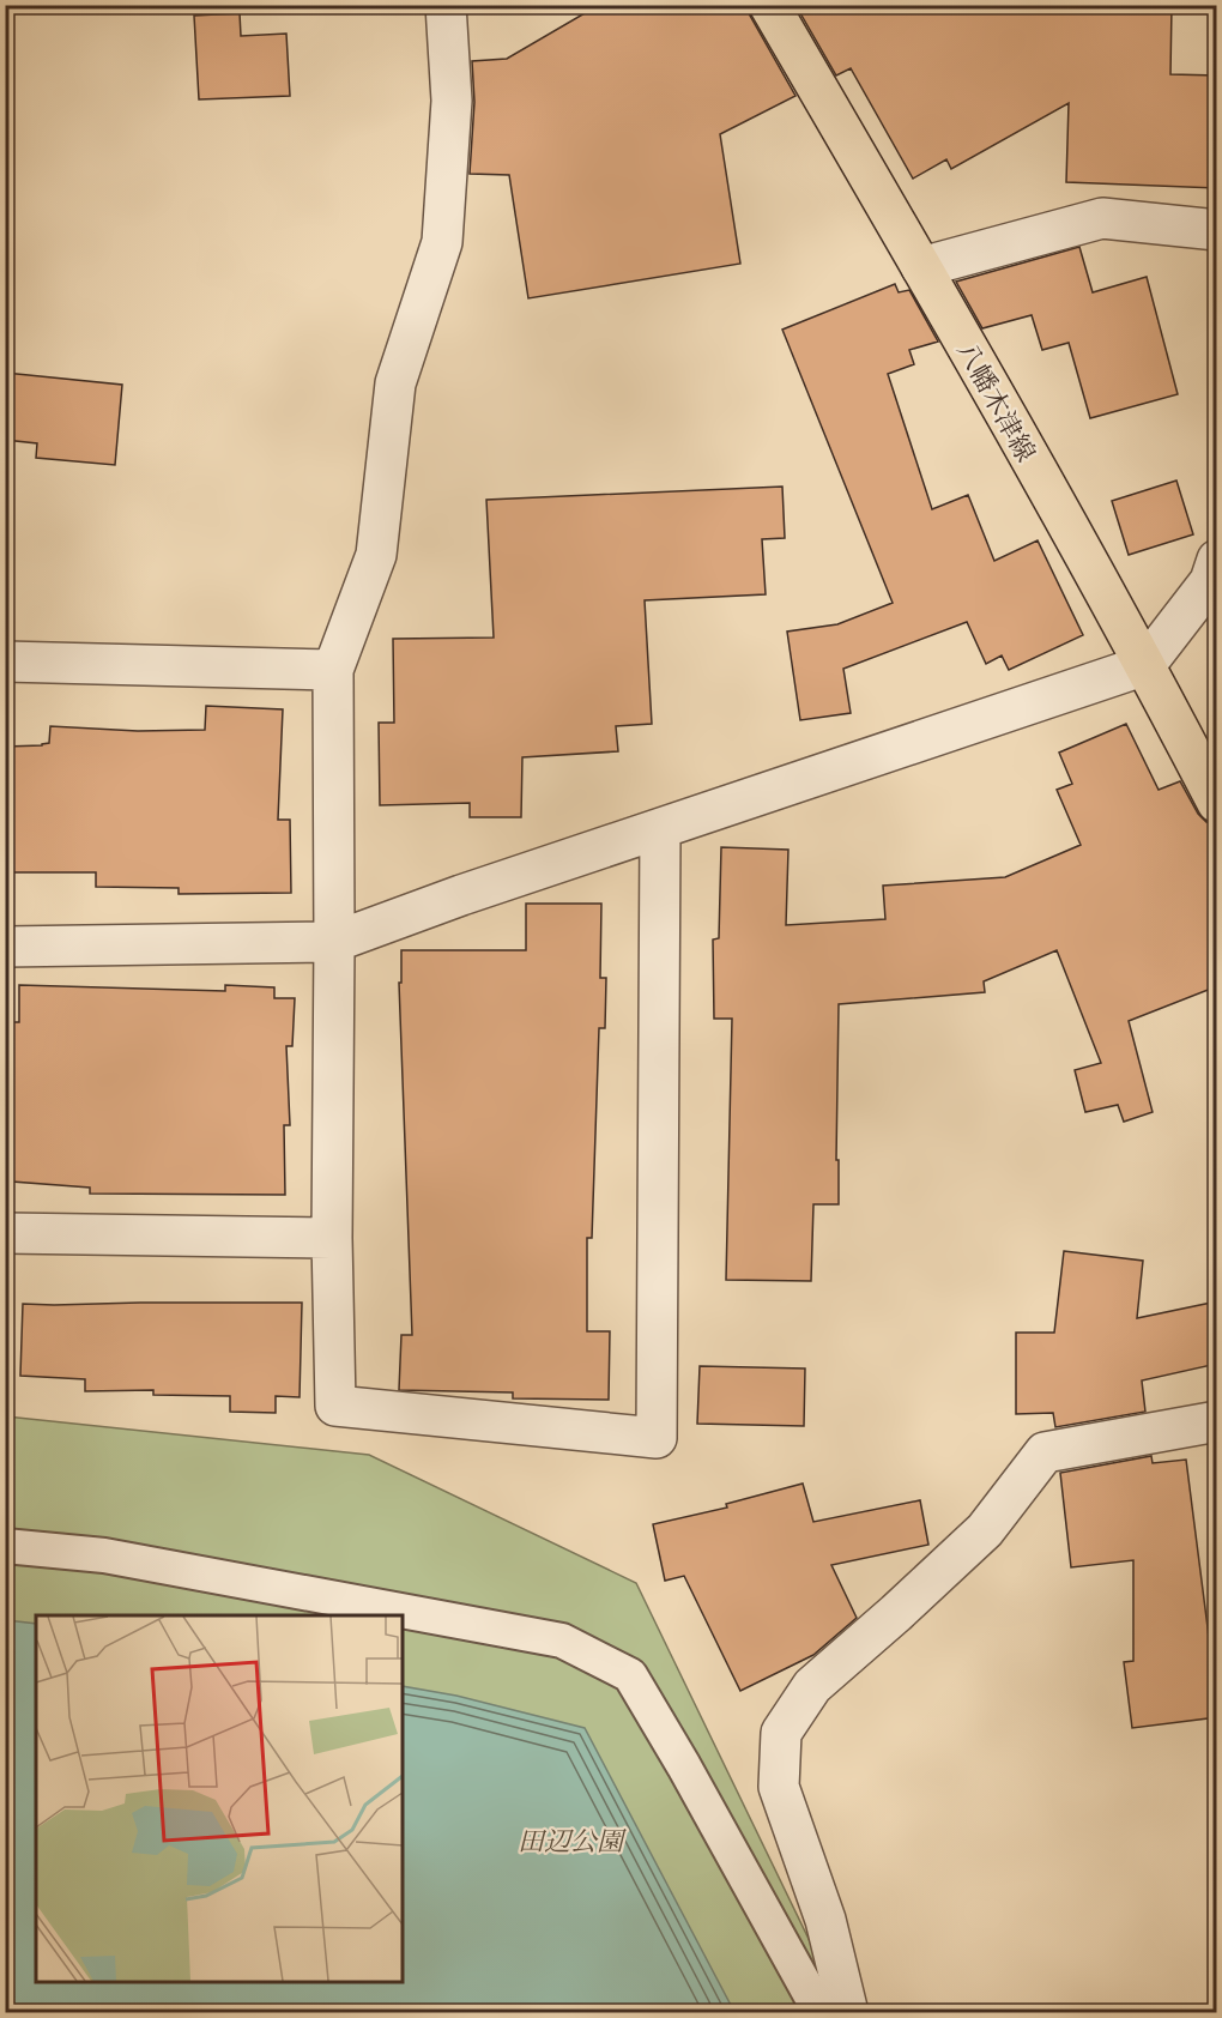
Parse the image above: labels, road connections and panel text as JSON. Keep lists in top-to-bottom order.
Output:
{
  "streets": {
    "main road": ["八幡木津線"]
  },
  "parks": ["田辺公園"]
}
